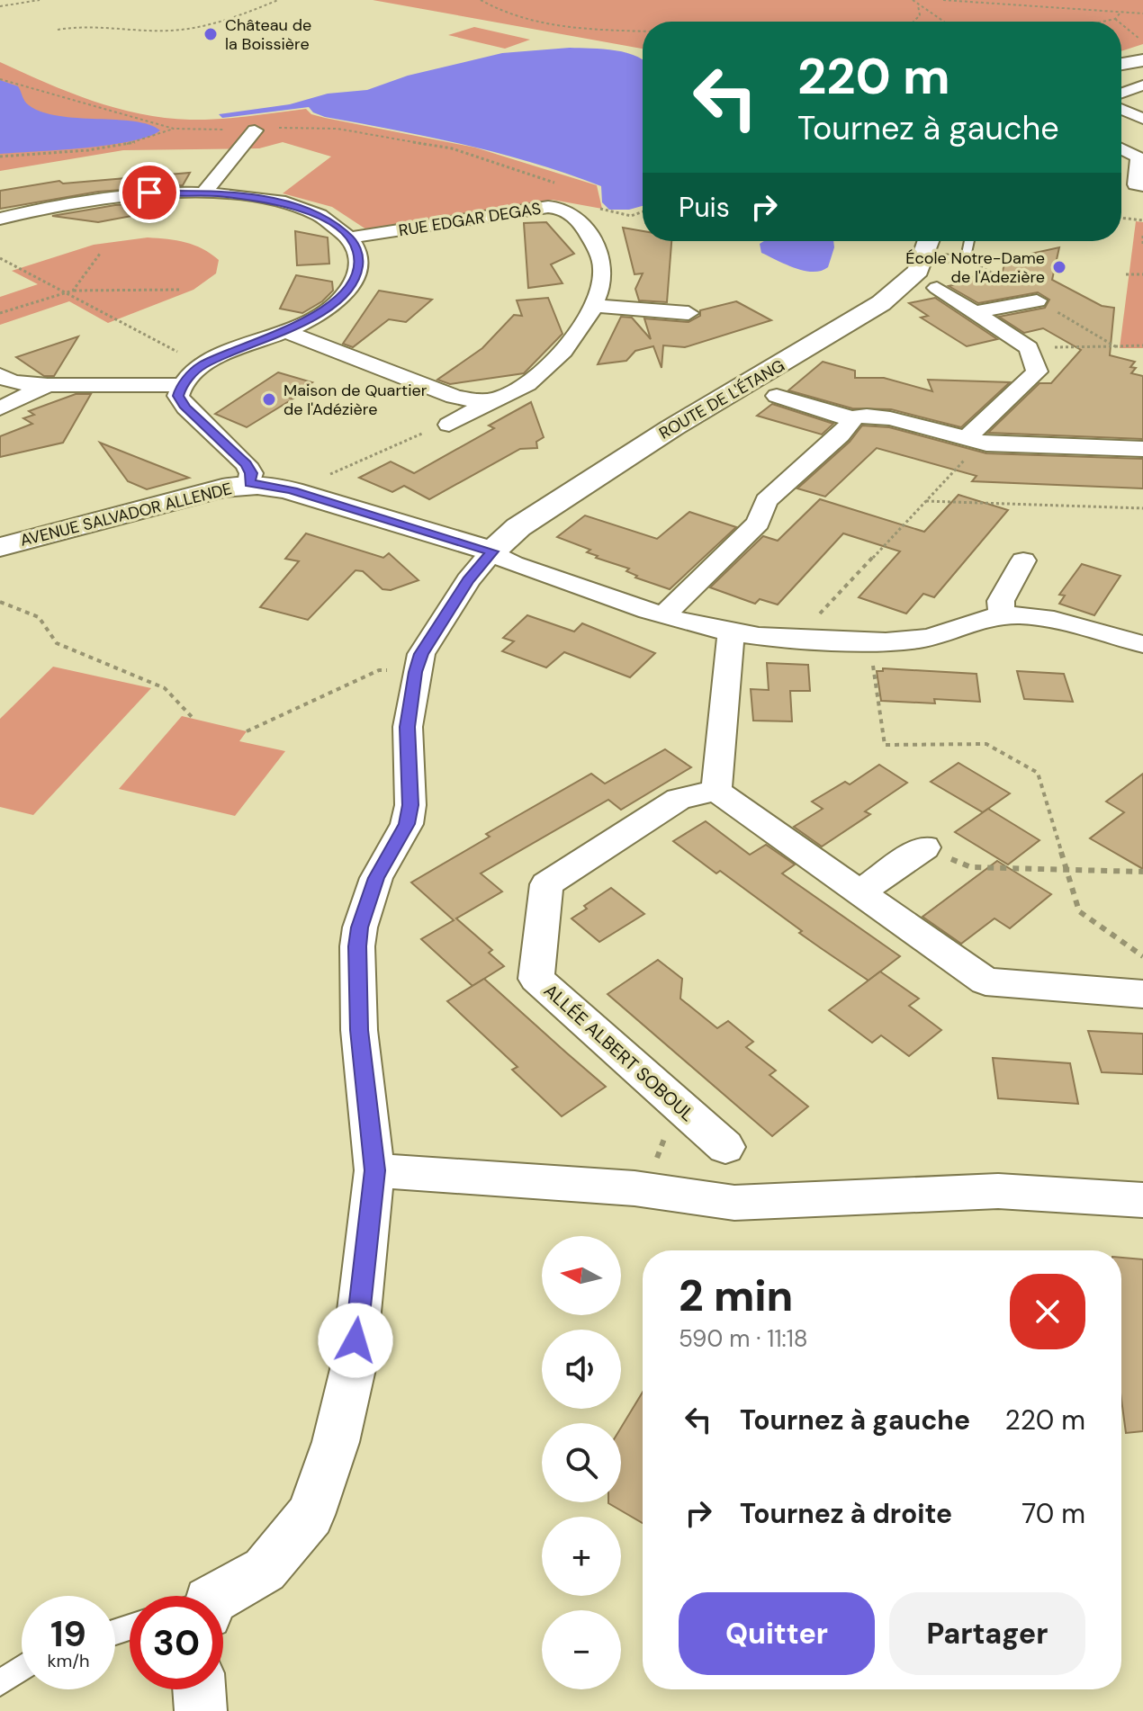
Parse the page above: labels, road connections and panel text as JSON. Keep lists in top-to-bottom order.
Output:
{
  "streets": {
    "street": [
      "RUE EDGAR DEGAS",
      "ROUTE DE L'ÉTANG",
      "AVENUE SALVADOR ALLENDE",
      "ALLÉE ALBERT SOBOUL"
    ]
  },
  "crossings": [
    ["ROUTE DE L'ÉTANG", "AVENUE SALVADOR ALLENDE"]
  ],
  "places": ["Château de la Boissière", "École Notre-Dame de l'Adezière", "Maison de Quartier de l'Adézière"],
  "north": "left",
  "page": {
    "turn": ["220 m", "Tournez à gauche"],
    "then": "Puis",
    "map_buttons": ["+", "−"],
    "heading": ["2 min", "590 m · 11:18"],
    "list": [
      {
        "name": "Tournez à gauche",
        "value": "220 m"
      },
      {
        "name": "Tournez à droite",
        "value": "70 m"
      }
    ],
    "buttons": ["Quitter", "Partager"],
    "speed": "19 km/h",
    "limit": "30"
  }
}
